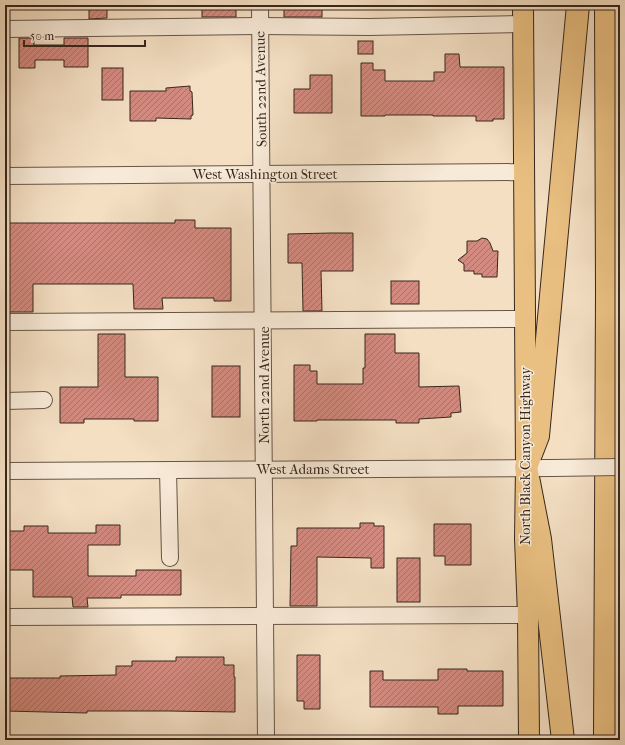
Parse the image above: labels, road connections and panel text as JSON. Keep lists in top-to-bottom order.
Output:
{
  "streets": {
    "main road": ["North Black Canyon Highway"],
    "street": [
      "South 22nd Avenue",
      "West Washington Street",
      "North 22nd Avenue",
      "West Adams Street"
    ]
  },
  "crossings": [
    ["South 22nd Avenue", "West Washington Street"],
    ["South 22nd Avenue", "North 22nd Avenue"],
    ["West Washington Street", "North 22nd Avenue"],
    ["West Washington Street", "North Black Canyon Highway"],
    ["North 22nd Avenue", "West Adams Street"],
    ["North Black Canyon Highway", "West Adams Street"]
  ],
  "scale_bar": "50 m"
}
